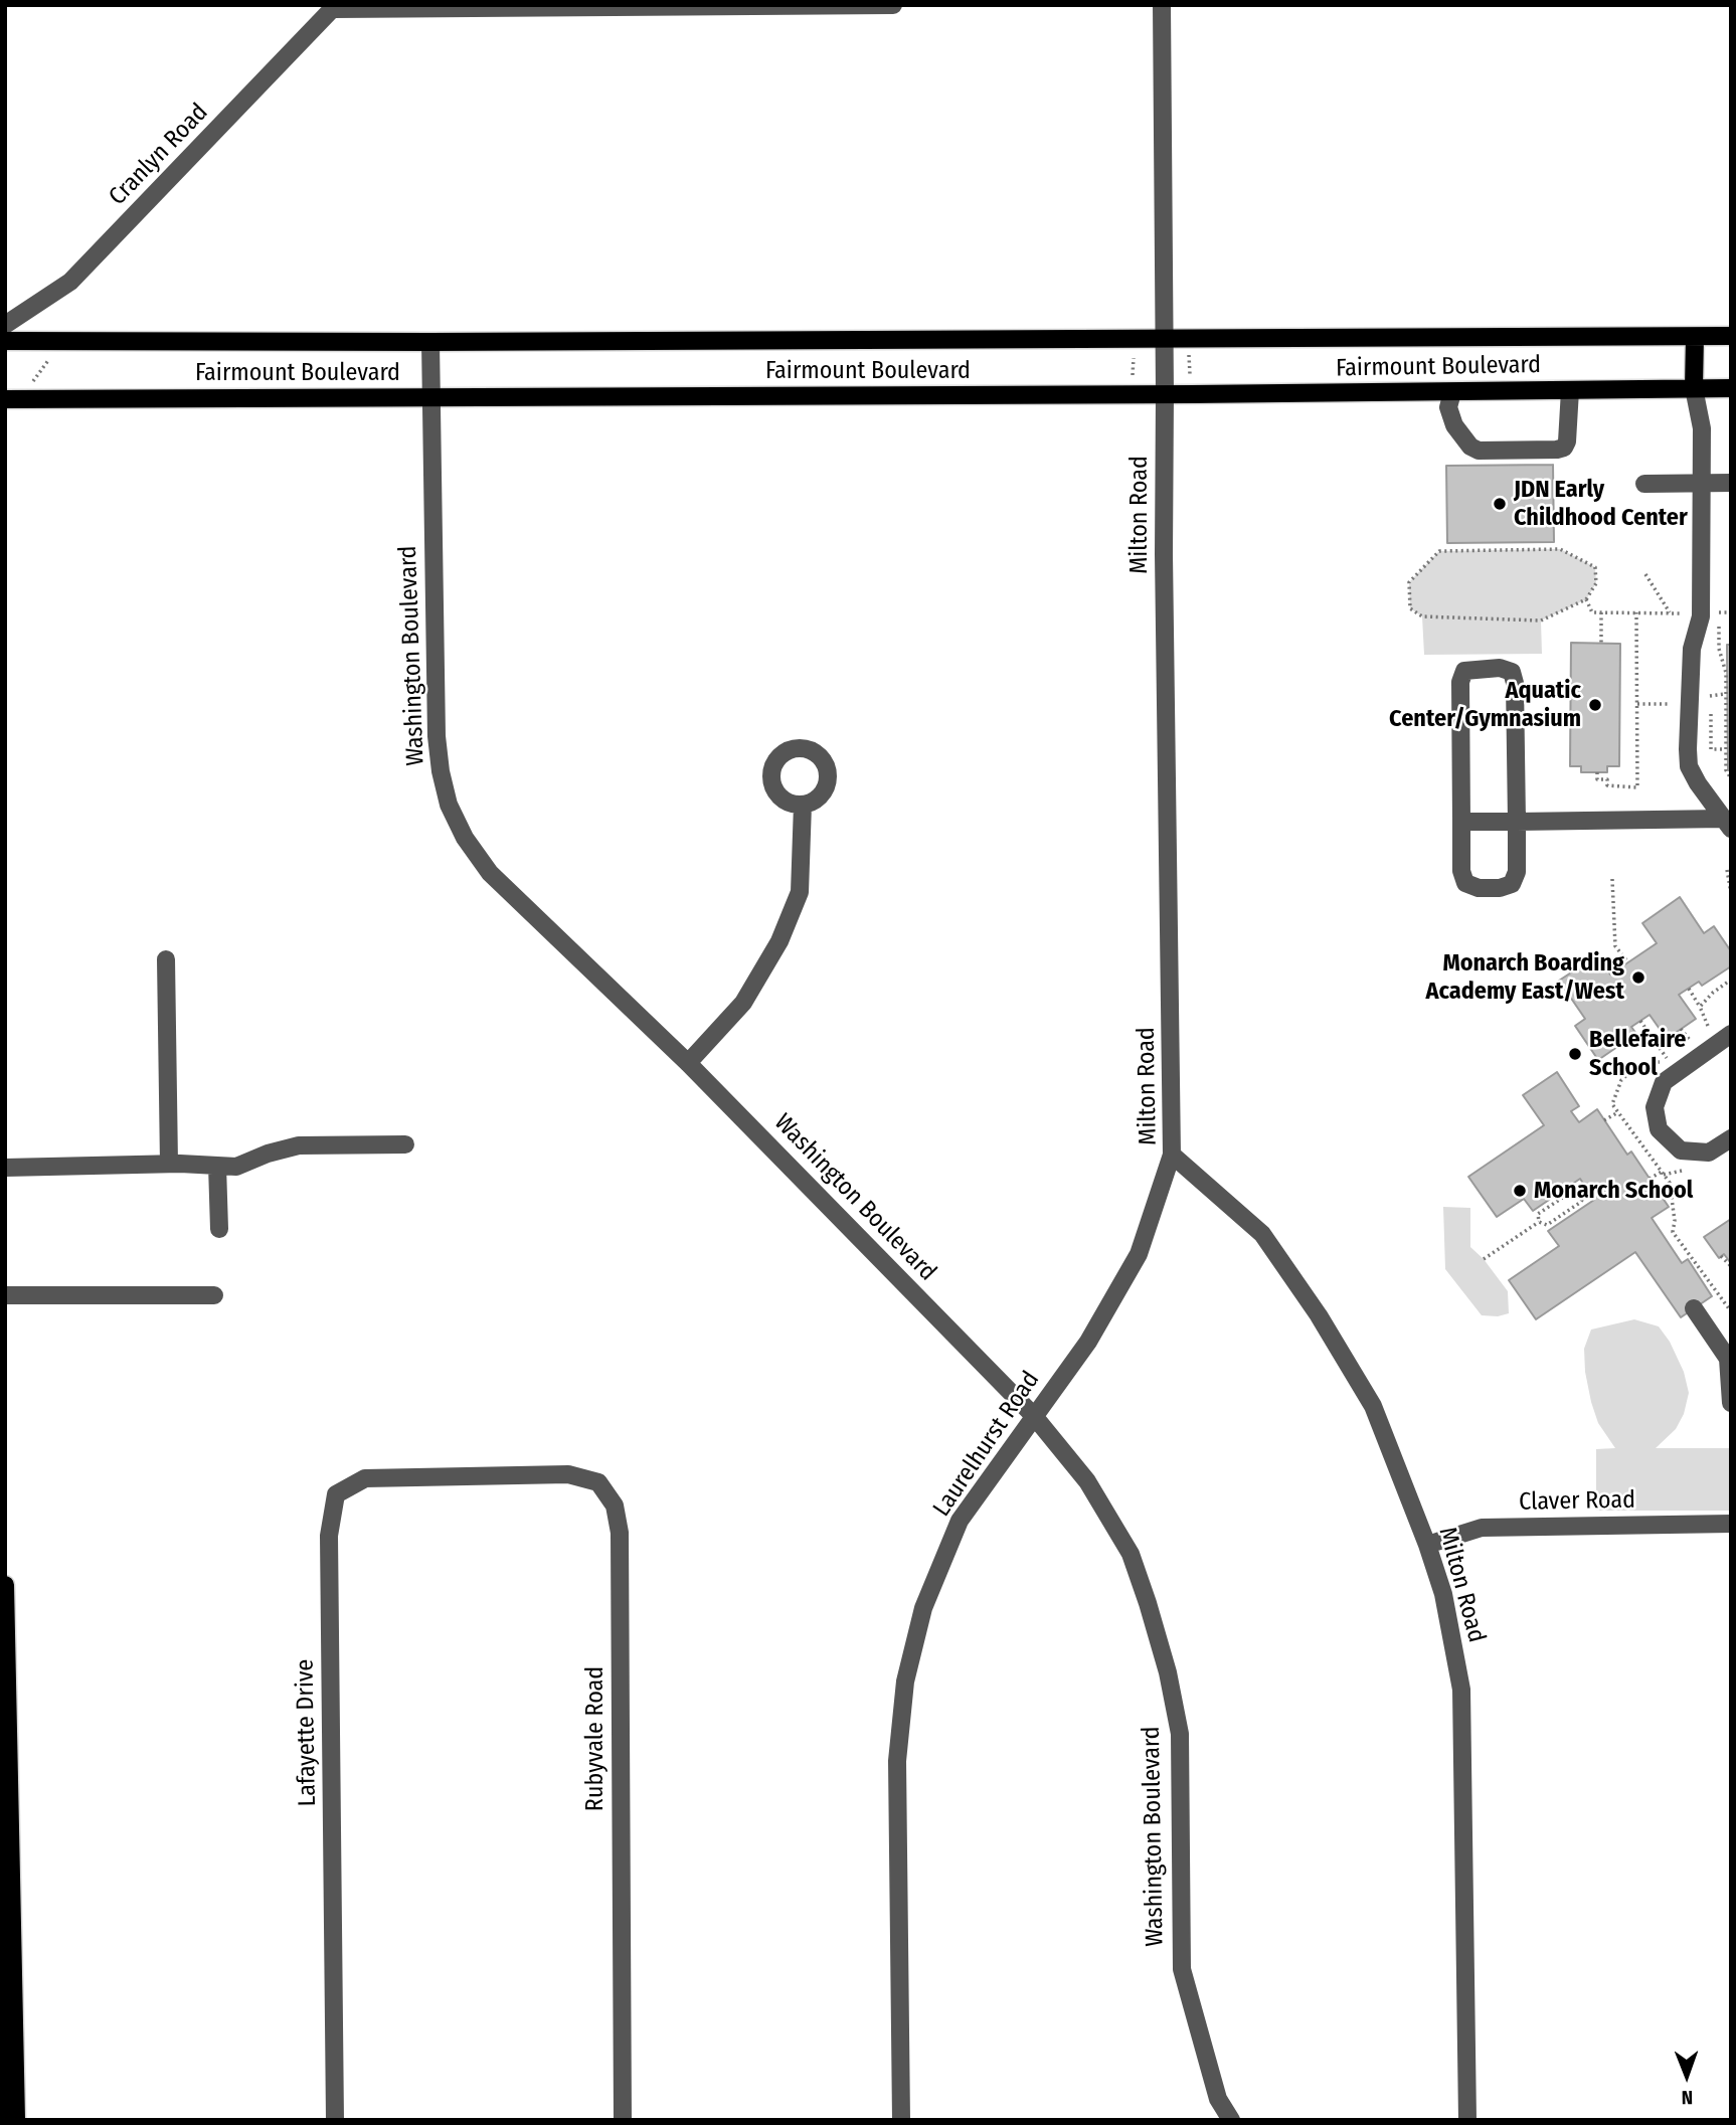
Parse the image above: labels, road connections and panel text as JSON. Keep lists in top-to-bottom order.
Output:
{
  "streets": {
    "main road": ["Fairmount Boulevard"],
    "street": [
      "Cranlyn Road",
      "Milton Road",
      "Washington Boulevard",
      "Laurelhurst Road",
      "Claver Road",
      "Lafayette Drive",
      "Rubyvale Road"
    ]
  },
  "crossings": [
    ["Fairmount Boulevard", "Milton Road"],
    ["Fairmount Boulevard", "Washington Boulevard"],
    ["Milton Road", "Laurelhurst Road"],
    ["Milton Road", "Claver Road"],
    ["Washington Boulevard", "Laurelhurst Road"],
    ["Lafayette Drive", "Rubyvale Road"]
  ],
  "places": [
    "JDN Early Childhood Center",
    "Aquatic Center/Gymnasium",
    "Monarch Boarding Academy East/West",
    "Bellefaire School",
    "Monarch School"
  ],
  "north": "bottom"
}
